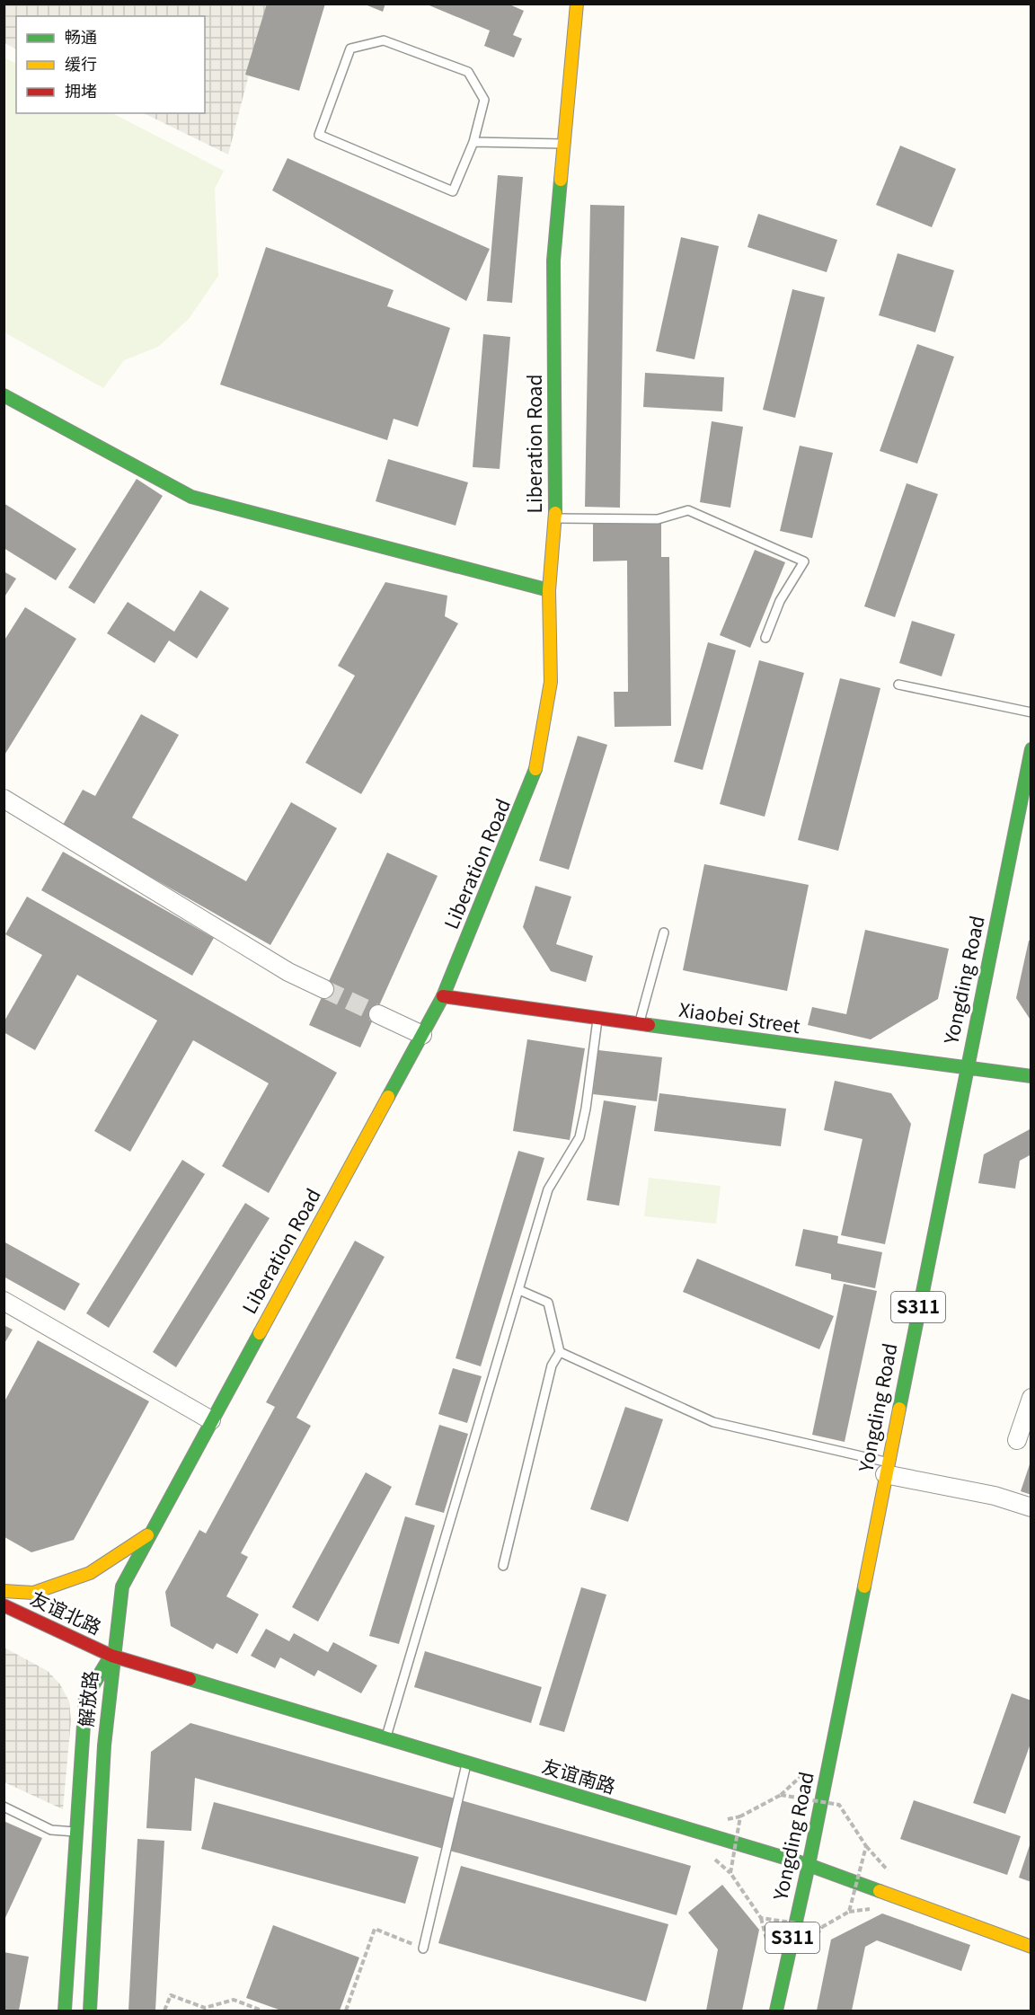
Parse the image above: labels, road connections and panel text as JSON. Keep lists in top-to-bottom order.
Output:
{
  "streets": {
    "main road": [
      "Liberation Road",
      "Yongding Road",
      "Xiaobei Street",
      "S311",
      "友谊北路",
      "解放路",
      "友谊南路"
    ]
  },
  "crossings": [
    ["Liberation Road", "Xiaobei Street"],
    ["Liberation Road", "友谊北路"],
    ["Liberation Road", "解放路"],
    ["Liberation Road", "友谊南路"],
    ["Yongding Road", "Xiaobei Street"],
    ["Yongding Road", "友谊南路"],
    ["友谊北路", "解放路"],
    ["友谊北路", "友谊南路"],
    ["解放路", "友谊南路"]
  ],
  "legend": ["畅通", "缓行", "拥堵"]
}
